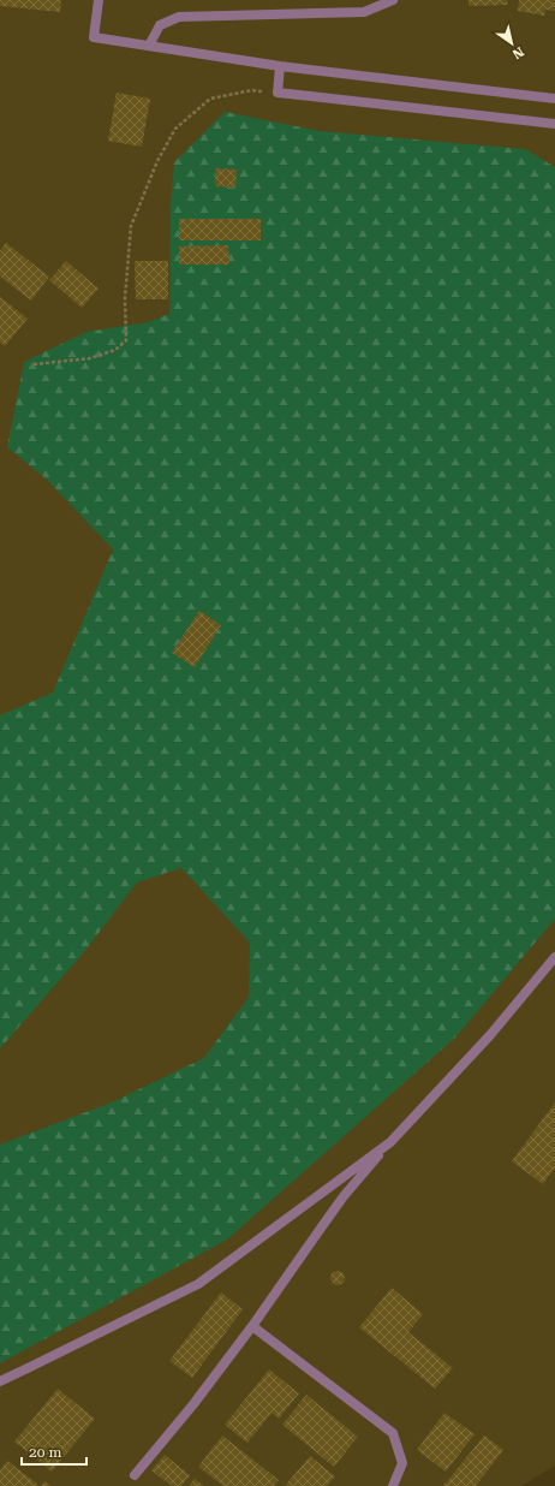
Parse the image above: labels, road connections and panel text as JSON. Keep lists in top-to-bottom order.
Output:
{
  "scale_bar": "20 m",
  "north": "bottom right"
}
